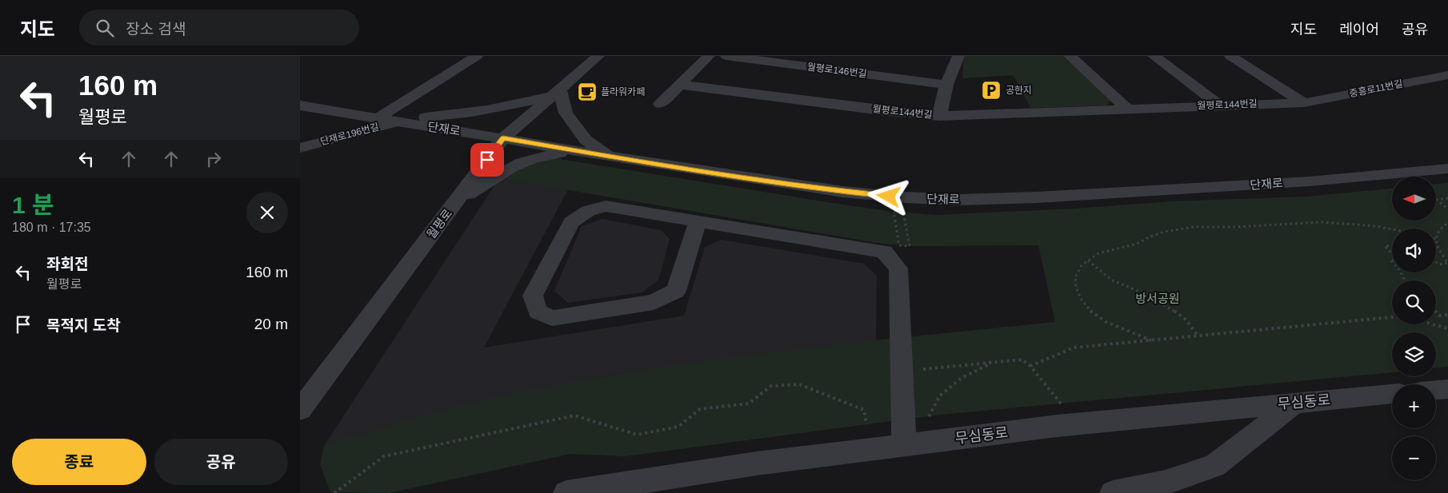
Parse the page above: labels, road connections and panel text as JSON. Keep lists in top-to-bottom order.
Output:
{
  "streets": {
    "street": [
      "월평로146번길",
      "중흥로11번길",
      "월평로144번길",
      "단재로",
      "단재로196번길",
      "월평로",
      "무심동로"
    ]
  },
  "crossings": [
    ["중흥로11번길", "월평로144번길"],
    ["단재로", "단재로196번길"],
    ["단재로", "월평로"]
  ],
  "parks": ["방서공원"],
  "places": {
    "parking": ["공한지"],
    "cafe": ["플라워카페"]
  },
  "north": "left",
  "page": {
    "header": "지도",
    "search": "장소 검색",
    "nav": ["지도", "레이어", "공유"],
    "turn": ["160 m", "월평로"],
    "map_buttons": ["+", "−"],
    "heading": ["1 분", "180 m · 17:35"],
    "list": [
      {
        "name": "좌회전",
        "note": "월평로",
        "value": "160 m"
      },
      {
        "name": "목적지 도착",
        "value": "20 m"
      }
    ],
    "buttons": ["종료", "공유"]
  }
}
